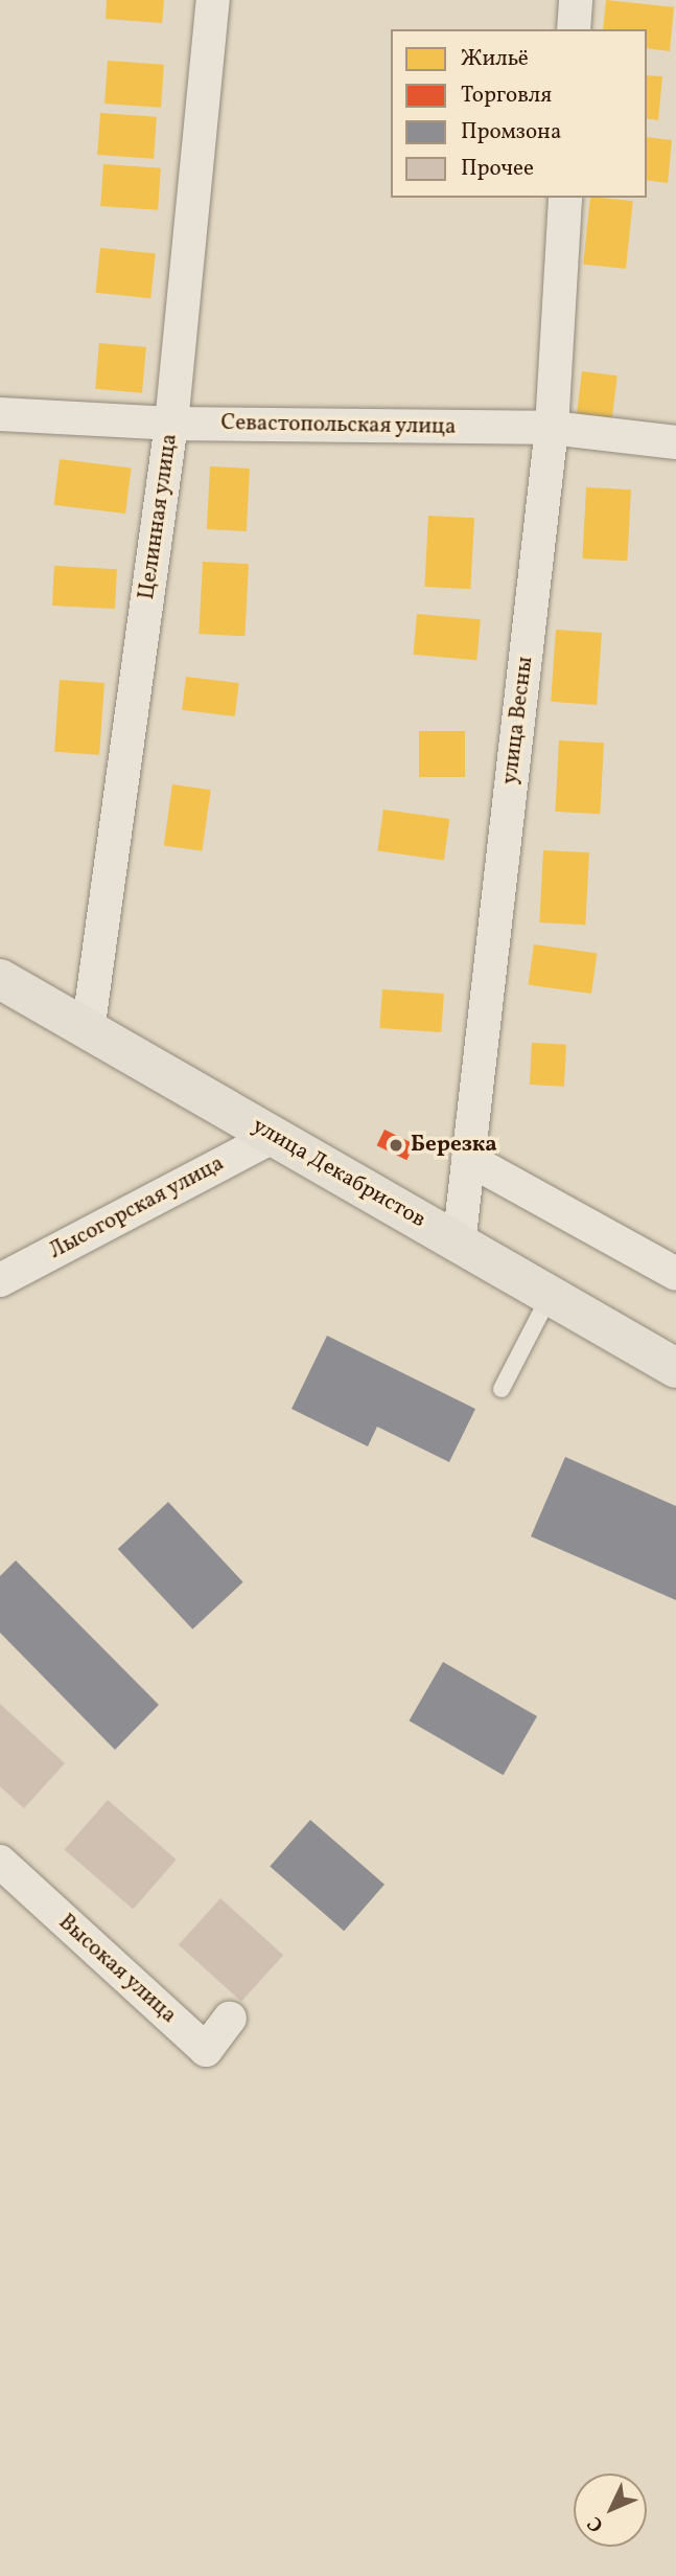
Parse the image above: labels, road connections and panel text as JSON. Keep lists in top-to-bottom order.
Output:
{
  "streets": {
    "main road": ["улица Декабристов"],
    "street": [
      "Севастопольская улица",
      "Целинная улица",
      "улица Весны",
      "Лысогорская улица",
      "Высокая улица"
    ]
  },
  "crossings": [
    ["Севастопольская улица", "Целинная улица"],
    ["Севастопольская улица", "улица Весны"],
    ["Целинная улица", "улица Декабристов"],
    ["улица Весны", "улица Декабристов"],
    ["улица Декабристов", "Лысогорская улица"]
  ],
  "places": ["Березка"],
  "legend": [
    "Жильё",
    "Торговля",
    "Промзона",
    "Прочее"
  ],
  "north": "bottom left"
}
